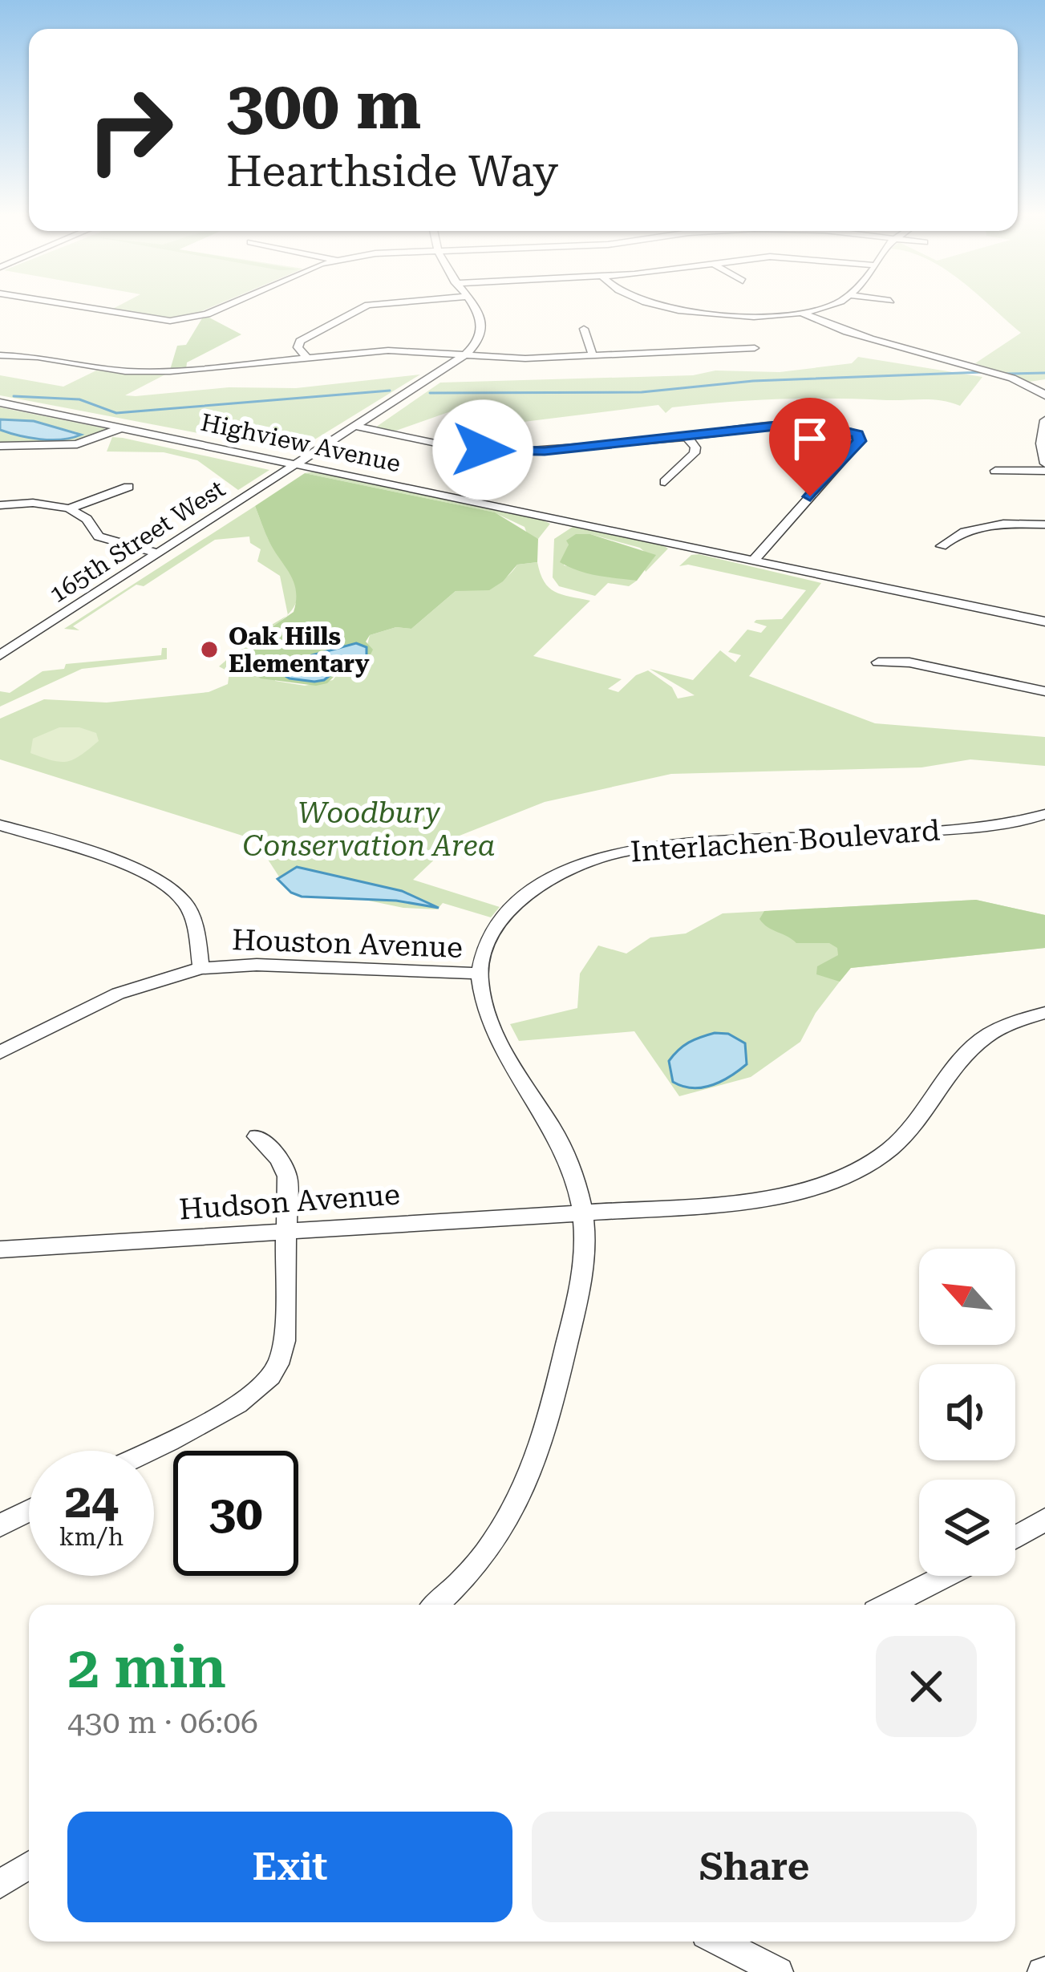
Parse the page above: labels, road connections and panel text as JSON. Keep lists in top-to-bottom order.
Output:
{
  "streets": {
    "street": [
      "Highview Avenue",
      "165th Street West",
      "Interlachen Boulevard",
      "Houston Avenue",
      "Hudson Avenue"
    ]
  },
  "crossings": [
    ["Highview Avenue", "165th Street West"],
    ["Interlachen Boulevard", "Houston Avenue"],
    ["Interlachen Boulevard", "Hudson Avenue"]
  ],
  "parks": ["Woodbury Conservation Area"],
  "places": ["Oak Hills Elementary"],
  "north": "top left",
  "page": {
    "turn": ["300 m", "Hearthside Way"],
    "speed": "24 km/h",
    "limit": "30",
    "heading": ["2 min", "430 m · 06:06"],
    "buttons": ["Exit", "Share"]
  }
}
